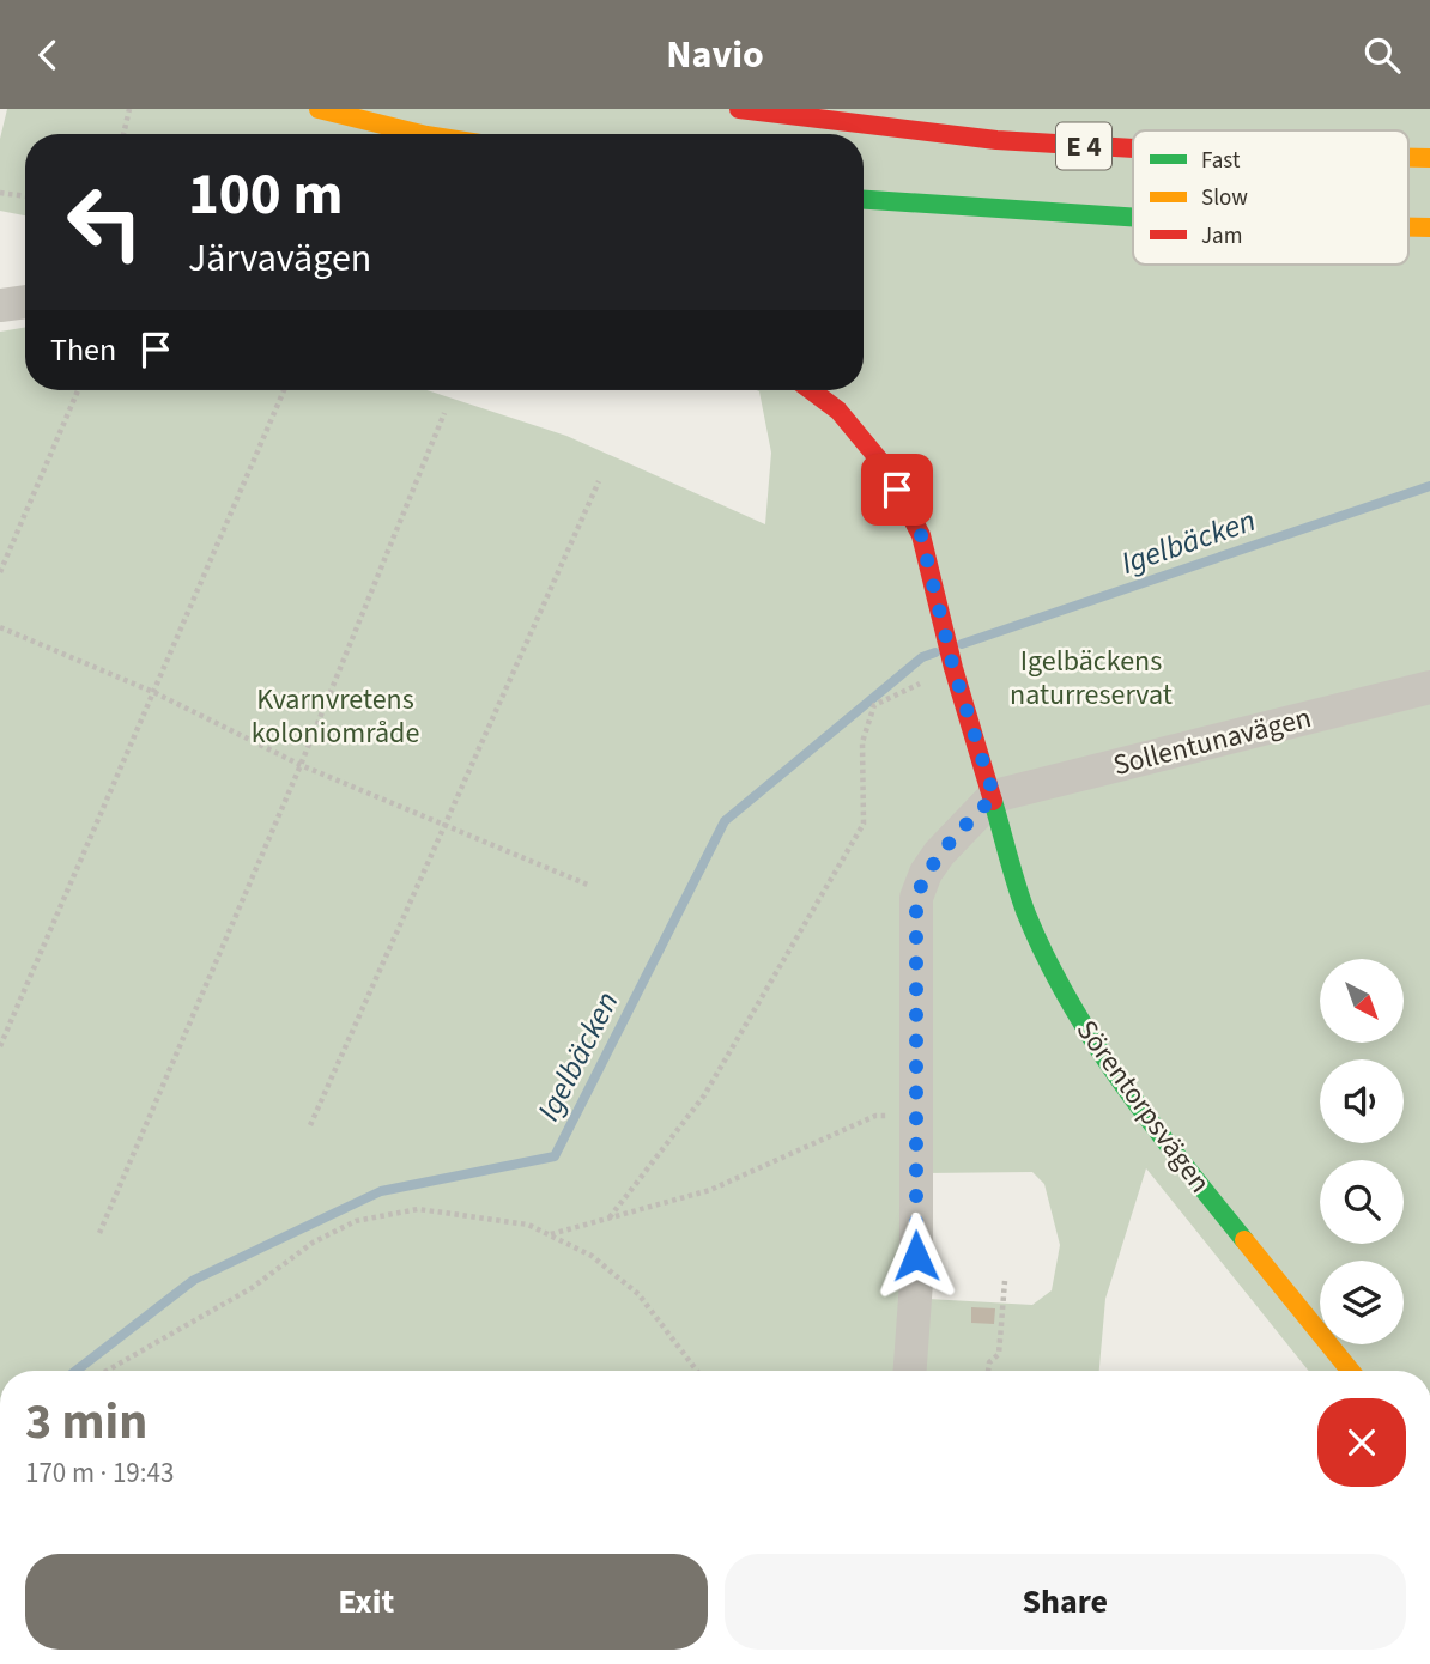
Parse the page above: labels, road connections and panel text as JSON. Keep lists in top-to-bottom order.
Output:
{
  "streets": {
    "main road": ["E 4", "Sörentorpsvägen"],
    "street": ["Sollentunavägen"]
  },
  "crossings": [
    ["Sollentunavägen", "Sörentorpsvägen"]
  ],
  "water": ["Igelbäcken"],
  "parks": ["Igelbäckens naturreservat", "Kvarnvretens koloniområde"],
  "legend": ["Fast", "Slow", "Jam"],
  "north": "bottom right",
  "page": {
    "header": "Navio",
    "turn": ["100 m", "Järvavägen"],
    "then": "Then",
    "heading": ["3 min", "170 m · 19:43"],
    "buttons": ["Exit", "Share"]
  }
}
